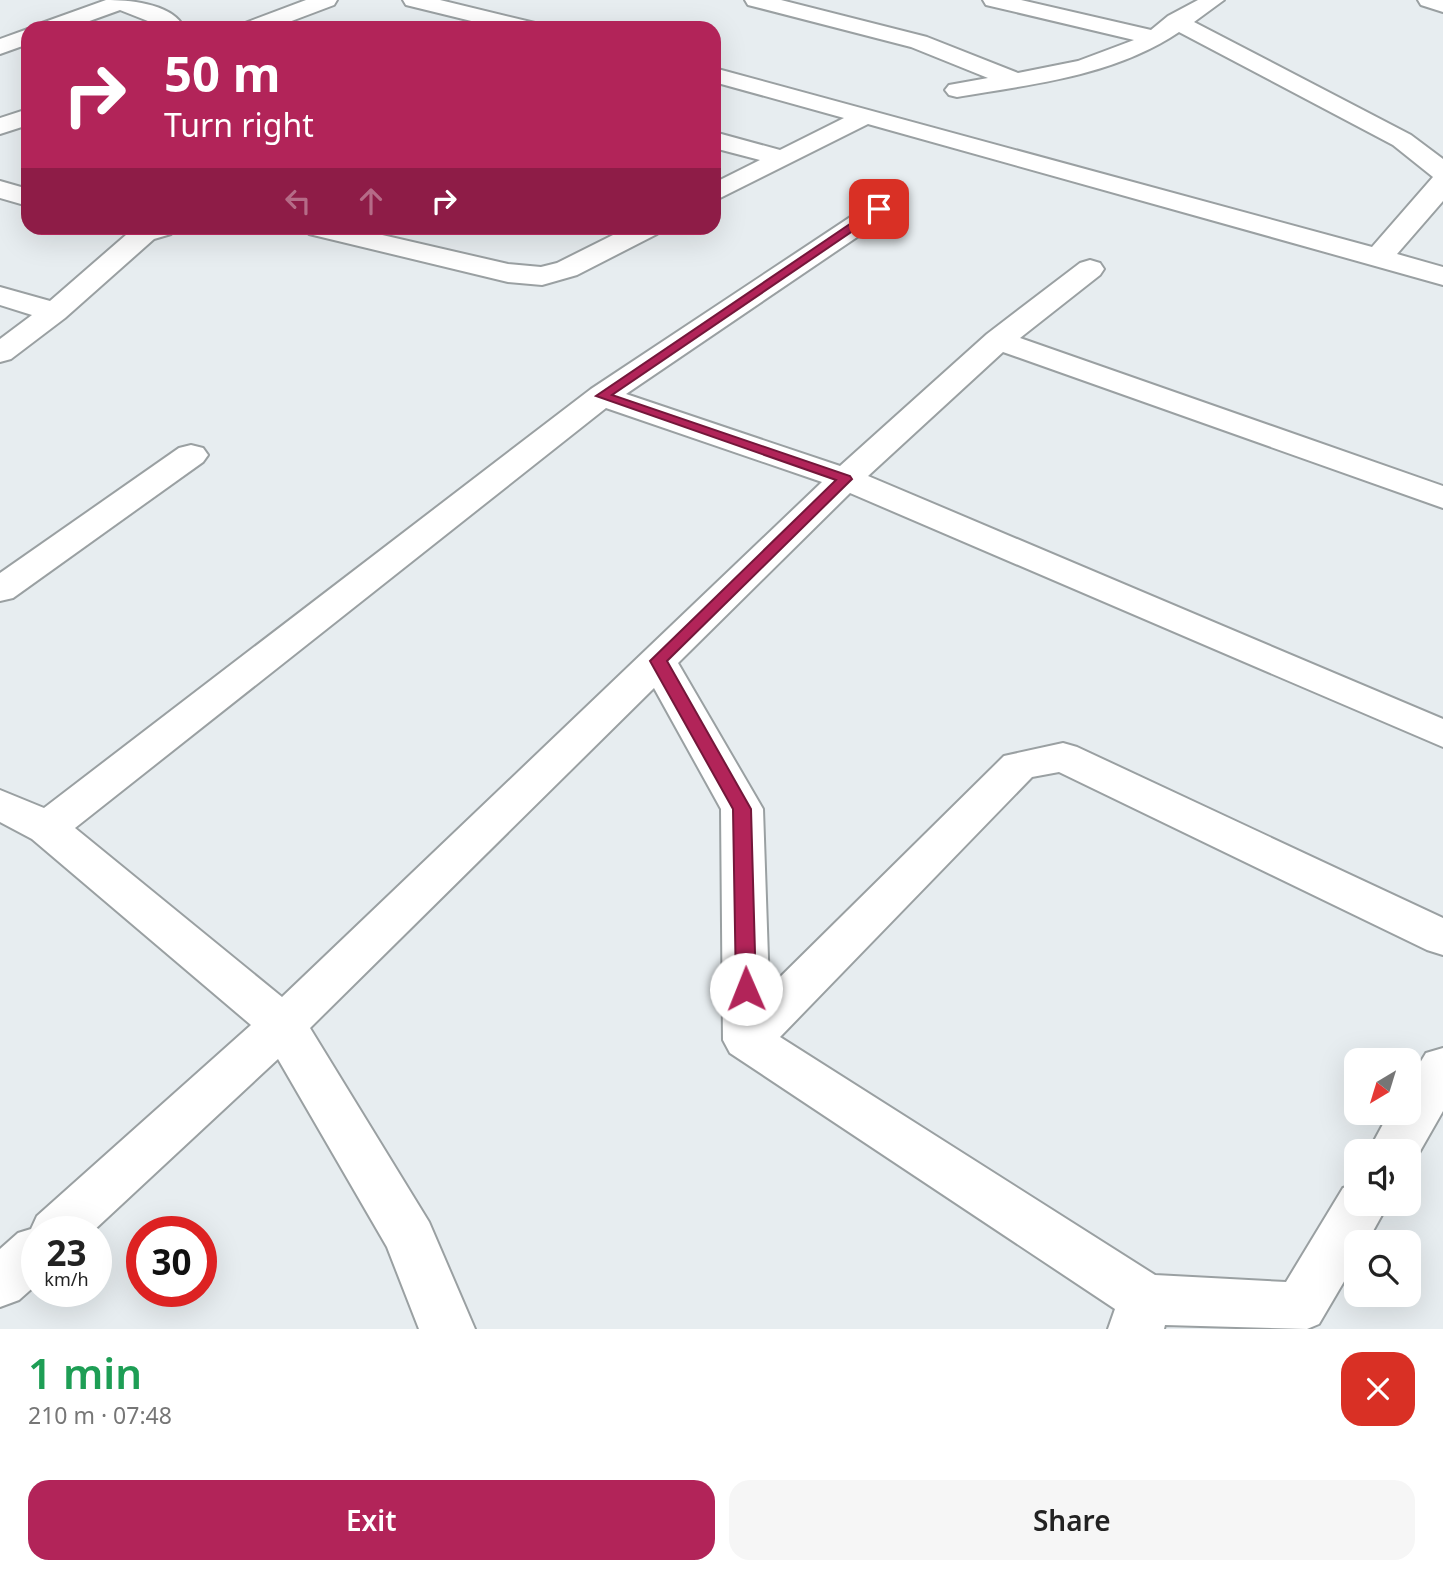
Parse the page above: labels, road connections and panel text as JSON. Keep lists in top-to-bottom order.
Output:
{
  "north": "bottom left",
  "page": {
    "turn": ["50 m", "Turn right"],
    "speed": "23 km/h",
    "limit": "30",
    "heading": ["1 min", "210 m · 07:48"],
    "buttons": ["Exit", "Share"]
  }
}
